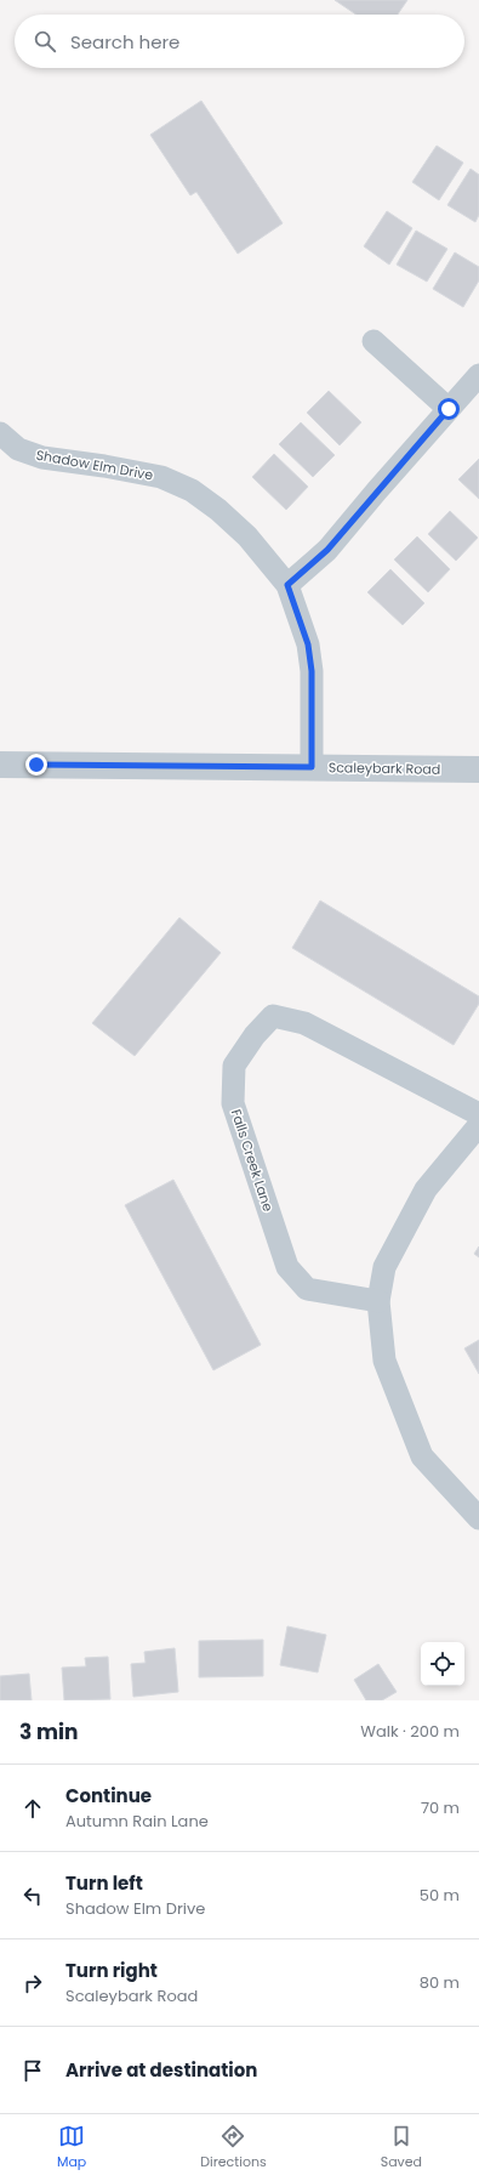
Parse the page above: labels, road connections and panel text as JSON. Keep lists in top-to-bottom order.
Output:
{
  "streets": {
    "street": ["Shadow Elm Drive", "Scaleybark Road", "Falls Creek Lane"]
  },
  "crossings": [
    ["Shadow Elm Drive", "Scaleybark Road"]
  ],
  "page": {
    "search": "Search here",
    "heading": ["3 min", "Walk · 200 m"],
    "list": [
      ["Continue", "Autumn Rain Lane", "70 m"],
      ["Turn left", "Shadow Elm Drive", "50 m"],
      ["Turn right", "Scaleybark Road", "80 m"],
      "Arrive at destination"
    ],
    "nav": ["Map", "Directions", "Saved"]
  }
}
